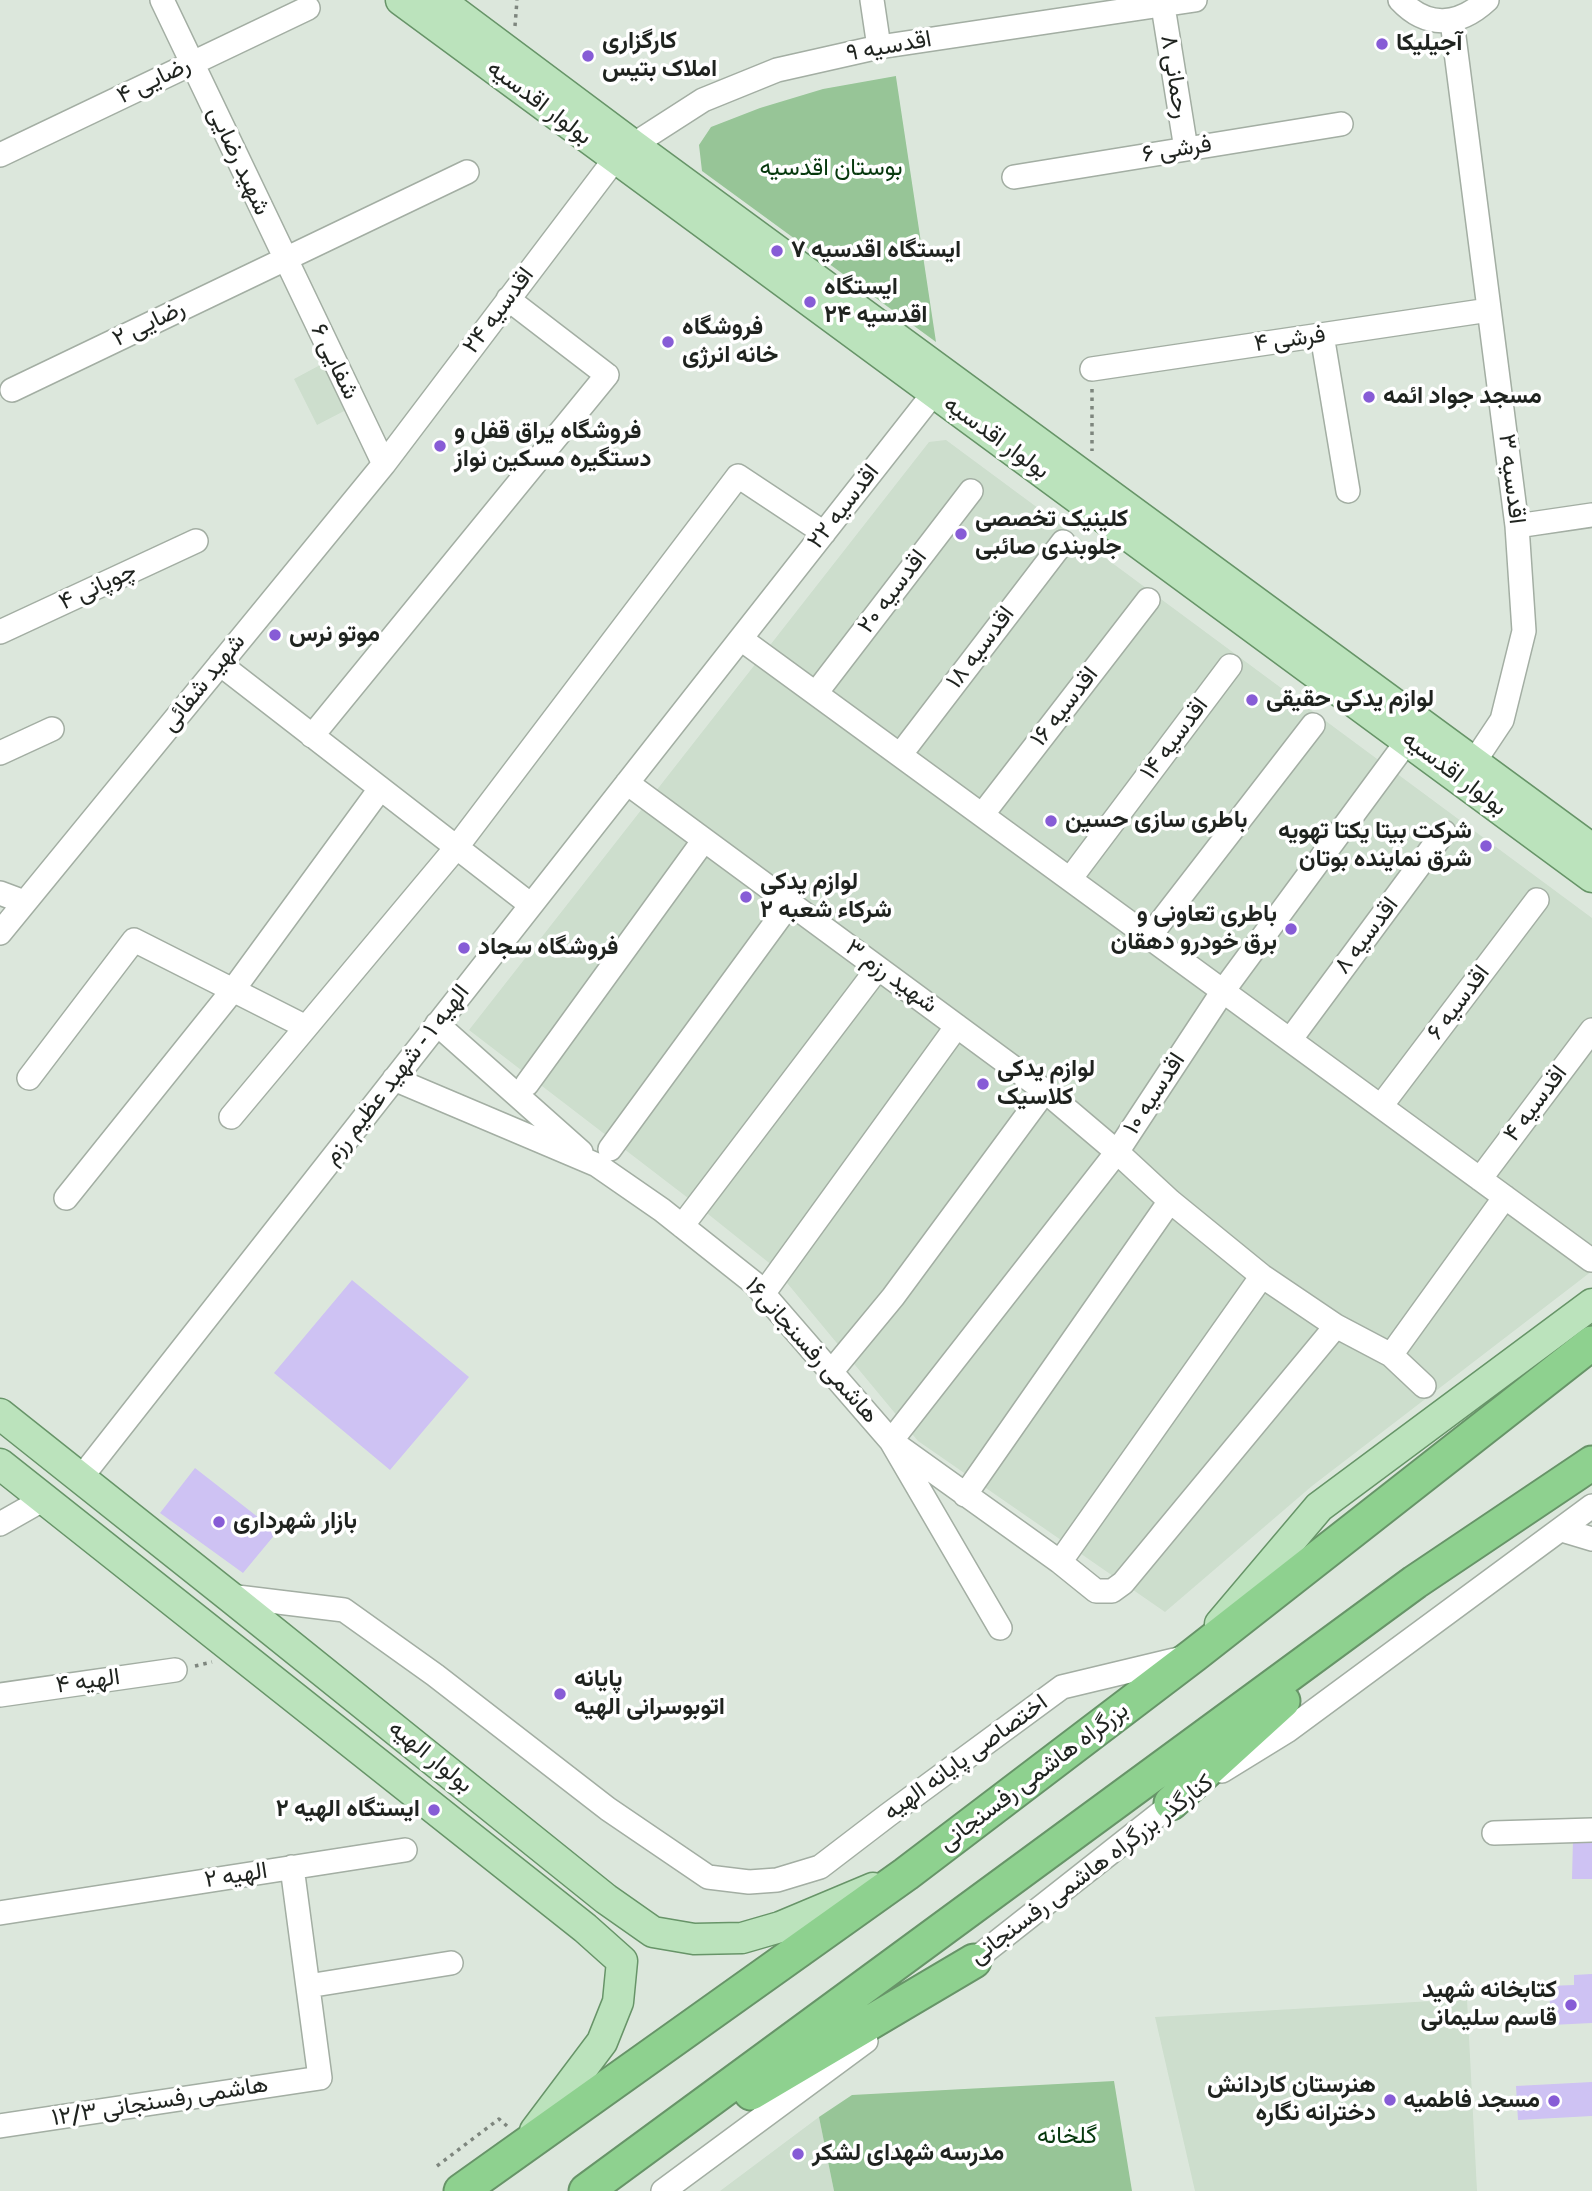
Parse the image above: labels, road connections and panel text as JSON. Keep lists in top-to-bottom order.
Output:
{
  "streets": {
    "highway": ["بزرگراه هاشمی رفسنجانی"],
    "main road": ["بولوار اقدسیه", "بولوار الهیه"],
    "street": [
      "اقدسیه ۹",
      "رحمانی ۸",
      "رضایی ۴",
      "فرشی ۶",
      "شهید رضایی",
      "اقدسیه ۲۴",
      "رضایی ۲",
      "فرشی ۴",
      "شفایی ۶",
      "اقدسیه ۳",
      "اقدسیه ۲۲",
      "چوپانی ۴",
      "اقدسیه ۲۰",
      "اقدسیه ۱۸",
      "شهید شفائی",
      "اقدسیه ۱۶",
      "اقدسیه ۱۴",
      "اقدسیه ۸",
      "شهید رزم ۳",
      "اقدسیه ۶",
      "الهیه ۱ - شهید عظیم رزم",
      "اقدسیه ۱۰",
      "اقدسیه ۴",
      "هاشمی رفسنجانی۱۶",
      "الهیه ۴",
      "اختصاصی پایانه الهیه",
      "کنارگذر بزرگراه هاشمی رفسنجانی",
      "الهیه ۲",
      "هاشمی رفسنجانی ۱۲/۳"
    ]
  },
  "crossings": [
    ["اقدسیه ۹", "رحمانی ۸"],
    ["اقدسیه ۹", "بولوار اقدسیه"],
    ["اقدسیه ۹", "اقدسیه ۲۴"],
    ["رحمانی ۸", "فرشی ۶"],
    ["رضایی ۴", "شهید رضایی"],
    ["بولوار اقدسیه", "اقدسیه ۲۴"],
    ["بولوار اقدسیه", "اقدسیه ۳"],
    ["بولوار اقدسیه", "اقدسیه ۲۲"],
    ["بولوار اقدسیه", "اقدسیه ۱۰"],
    ["شهید رضایی", "رضایی ۲"],
    ["شهید رضایی", "شفایی ۶"],
    ["اقدسیه ۲۴", "شفایی ۶"],
    ["اقدسیه ۲۴", "شهید شفائی"],
    ["رضایی ۲", "شفایی ۶"],
    ["فرشی ۴", "اقدسیه ۳"],
    ["شفایی ۶", "شهید شفائی"],
    ["اقدسیه ۲۲", "الهیه ۱ - شهید عظیم رزم"],
    ["شهید رزم ۳", "الهیه ۱ - شهید عظیم رزم"],
    ["شهید رزم ۳", "اقدسیه ۱۰"],
    ["الهیه ۱ - شهید عظیم رزم", "هاشمی رفسنجانی۱۶"],
    ["الهیه ۱ - شهید عظیم رزم", "بولوار الهیه"],
    ["اقدسیه ۱۰", "هاشمی رفسنجانی۱۶"],
    ["بولوار الهیه", "اختصاصی پایانه الهیه"],
    ["بولوار الهیه", "بزرگراه هاشمی رفسنجانی"],
    ["اختصاصی پایانه الهیه", "بزرگراه هاشمی رفسنجانی"]
  ],
  "parks": ["بوستان اقدسیه", "گلخانه"],
  "places": [
    "آجیلیکا",
    "کارگزاری املاک بتیس",
    "ایستگاه اقدسیه ۷",
    "ایستگاه اقدسیه ۲۴",
    "فروشگاه خانه انرژی",
    "مسجد جواد ائمه",
    "فروشگاه یراق قفل و دستگیره مسکین نواز",
    "کلینیک تخصصی جلوبندی صائبی",
    "موتو نرس",
    "لوازم یدکی حقیقی",
    "باطری سازی حسین",
    "شرکت بیتا یکتا تهویه شرق نماینده بوتان",
    "لوازم یدکی شرکاء شعبه ۲",
    "باطری تعاونی و برق خودرو دهقان",
    "فروشگاه سجاد",
    "لوازم یدکی کلاسیک",
    "بازار شهرداری",
    "پایانه اتوبوسرانی الهیه",
    "ایستگاه الهیه ۲",
    "کتابخانه شهید قاسم سلیمانی",
    "هنرستان کاردانش دخترانه نگاره",
    "مسجد فاطمیه",
    "مدرسه شهدای لشکر"
  ]
}
